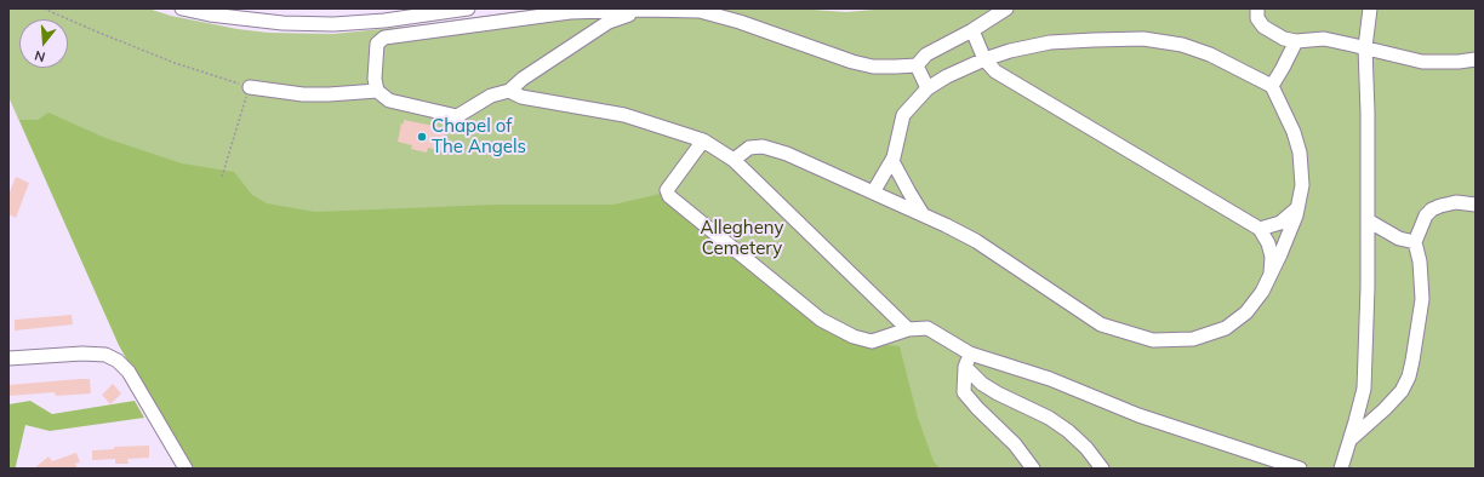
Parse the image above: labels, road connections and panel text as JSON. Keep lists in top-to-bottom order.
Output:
{
  "parks": ["Allegheny Cemetery"],
  "places": ["Chapel of The Angels"],
  "north": "bottom"
}
